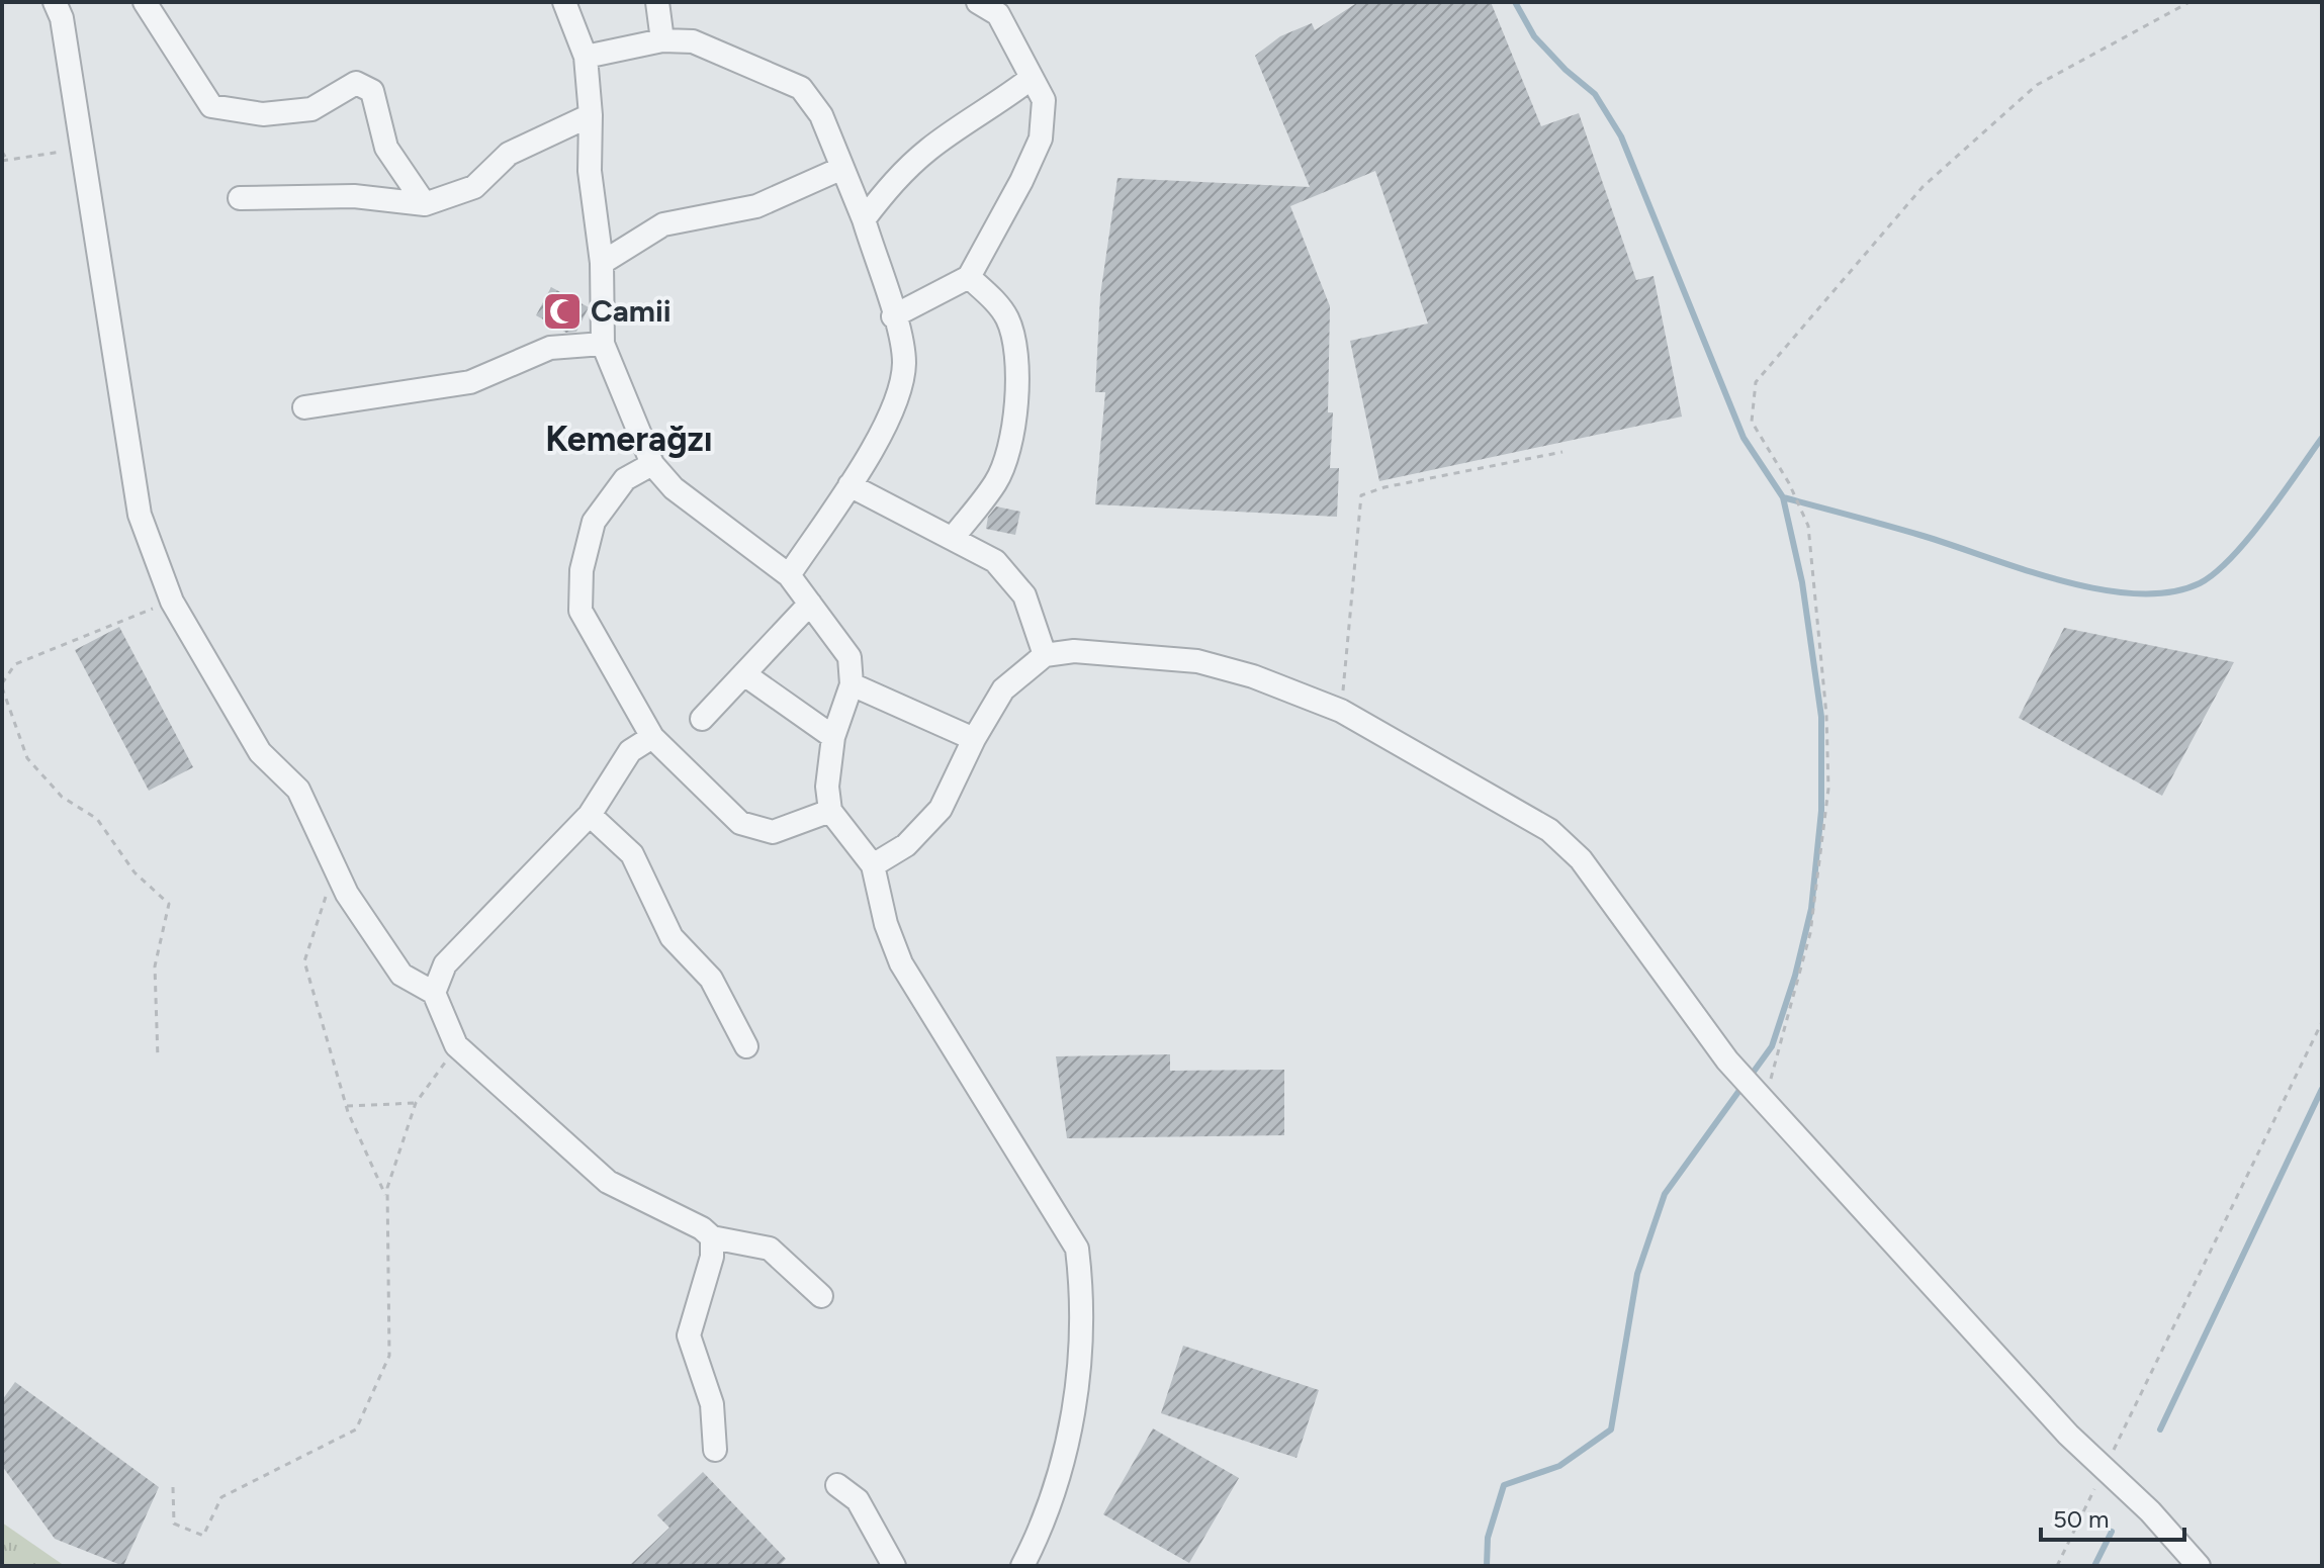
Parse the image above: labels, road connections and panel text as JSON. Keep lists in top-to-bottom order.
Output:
{
  "districts": ["Kemerağzı"],
  "places": {
    "mosque": ["Camii"]
  },
  "scale_bar": "50 m"
}
